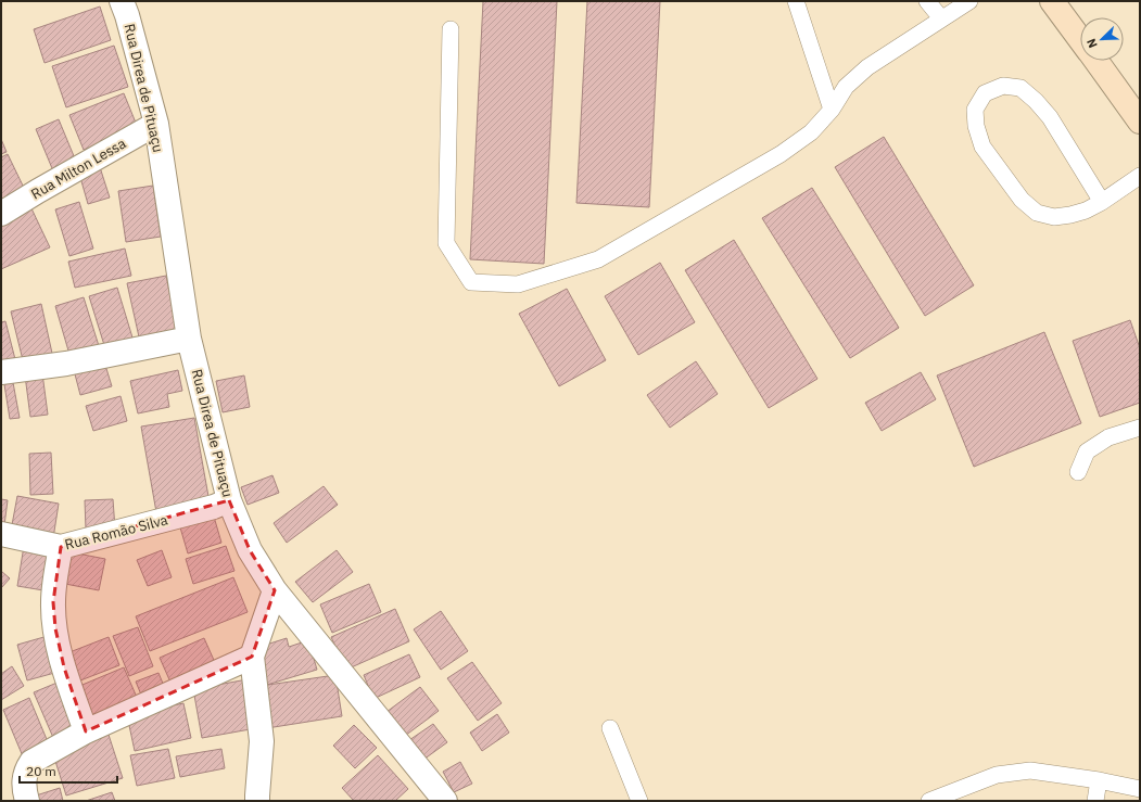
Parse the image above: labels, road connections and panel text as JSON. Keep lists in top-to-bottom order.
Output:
{
  "streets": {
    "street": ["Rua Direa de Pituaçu", "Rua Milton Lessa", "Rua Romão Silva"]
  },
  "crossings": [
    ["Rua Direa de Pituaçu", "Rua Milton Lessa"],
    ["Rua Direa de Pituaçu", "Rua Romão Silva"]
  ],
  "scale_bar": "20 m",
  "north": "bottom left"
}
